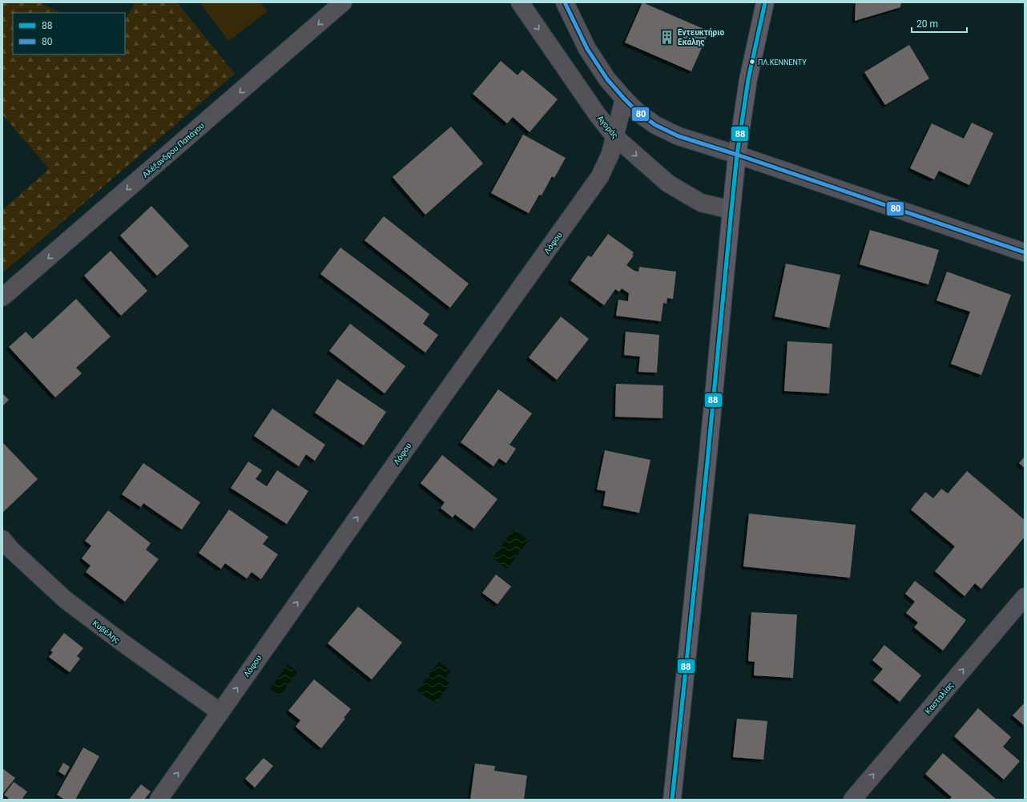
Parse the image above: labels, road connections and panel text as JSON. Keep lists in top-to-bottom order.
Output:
{
  "streets": {
    "street": [
      "Αγοράς",
      "Αλέξανδρου Παπάγου",
      "Λόφου",
      "Κυβέλης",
      "Κασταλίας"
    ]
  },
  "crossings": [
    ["Αγοράς", "Λόφου"],
    ["Λόφου", "Κυβέλης"]
  ],
  "one_way": ["Αλέξανδρου Παπάγου", "Λόφου", "Κασταλίας"],
  "places": {
    "building": ["Εντευκτήριο Εκάλης"],
    "other": ["ΠΛ.ΚΕΝΝΕΝΤΥ"]
  },
  "lines": ["transit line 88", "transit line 80"],
  "legend": ["88", "80"],
  "scale_bar": "20 m"
}
